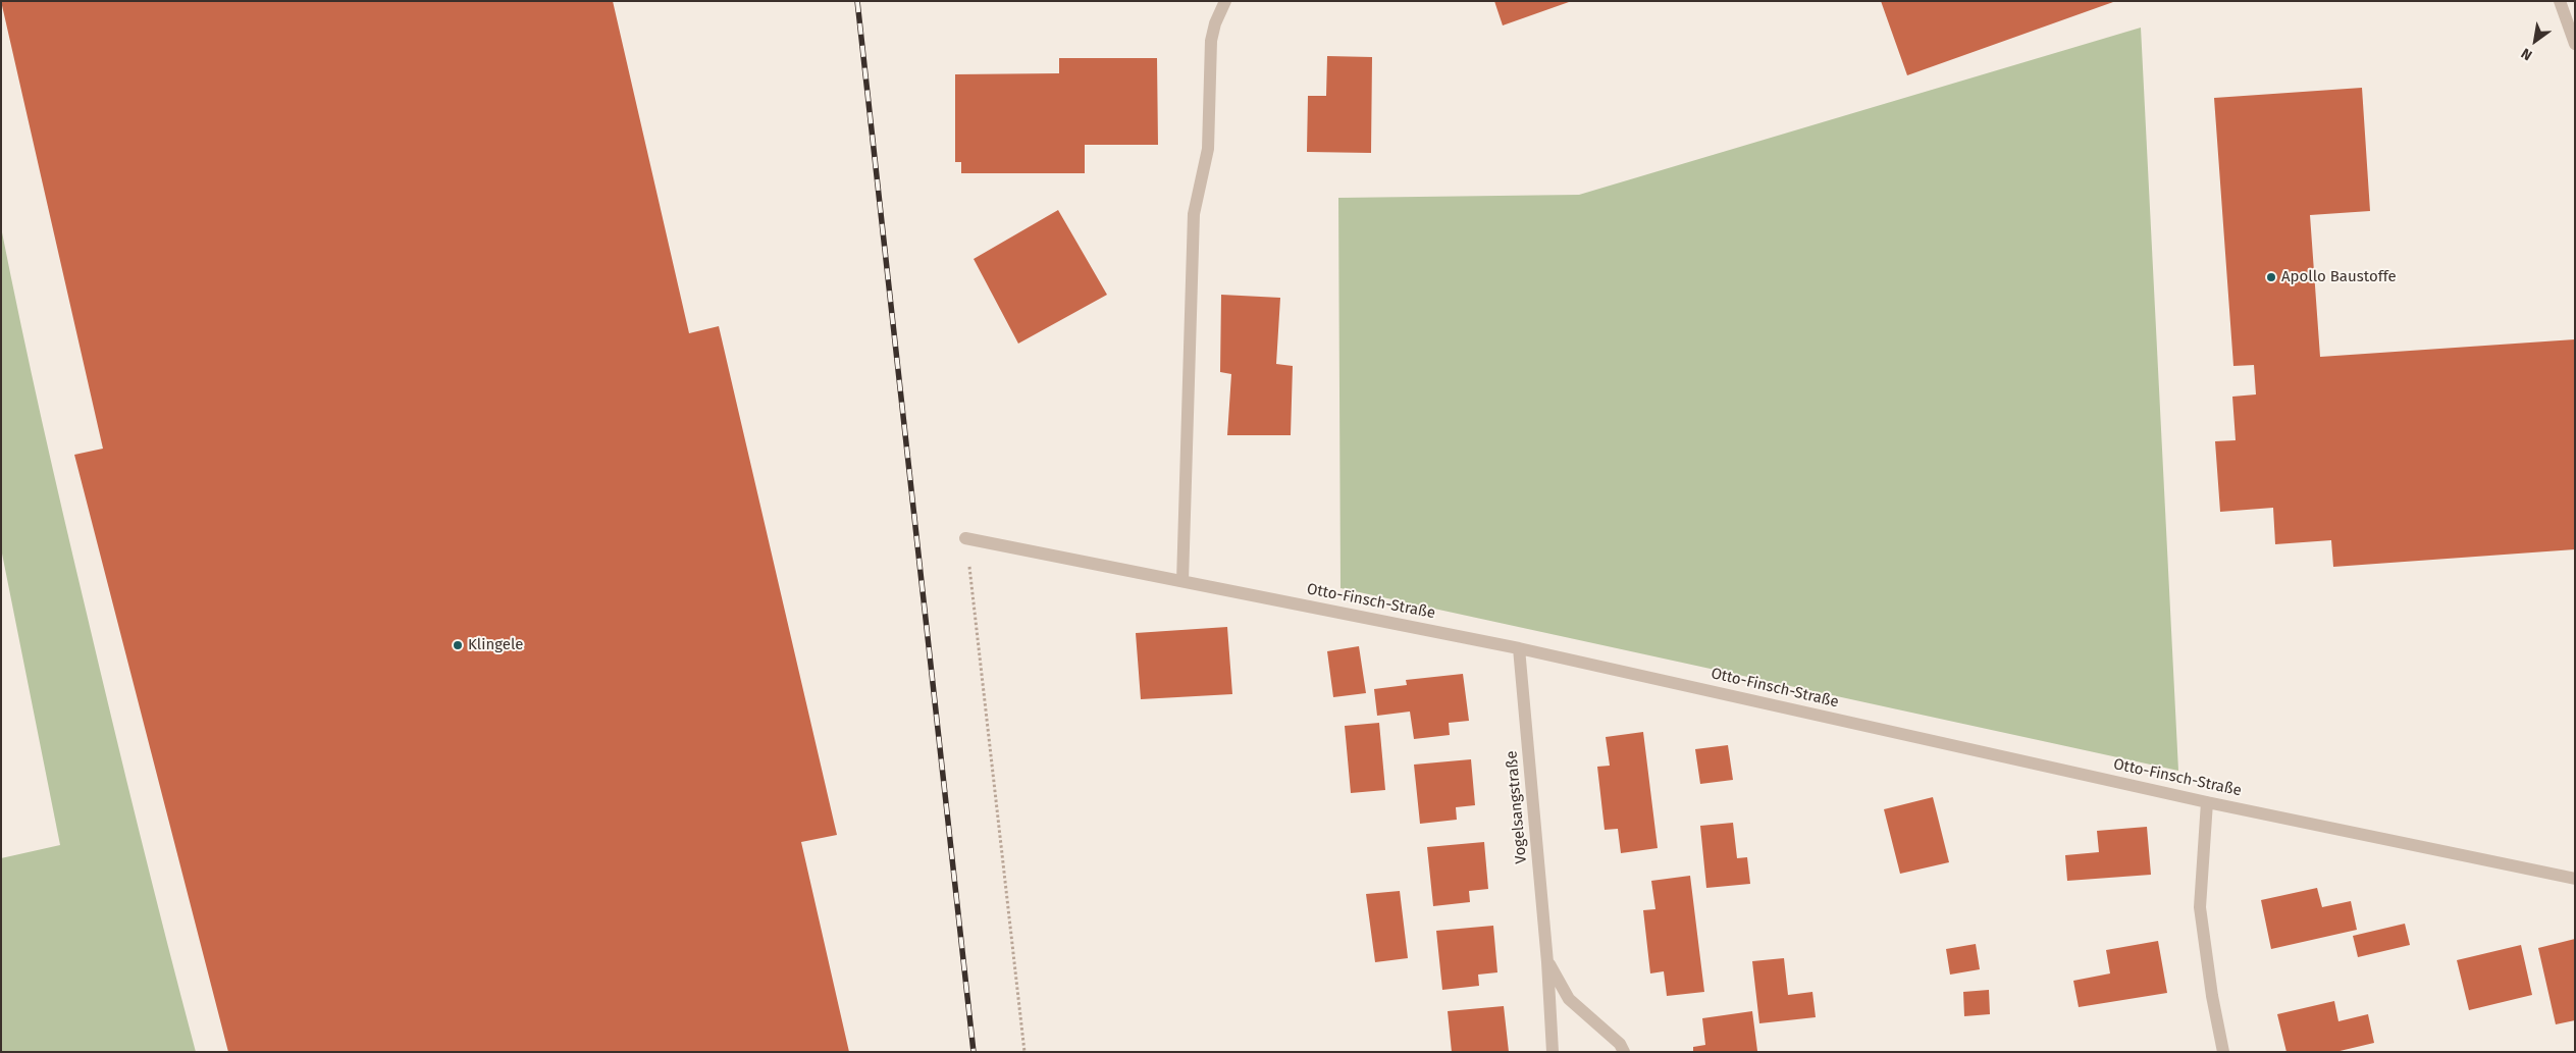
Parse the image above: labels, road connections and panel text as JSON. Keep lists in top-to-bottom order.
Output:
{
  "streets": {
    "street": ["Otto-Finsch-Straße", "Vogelsangstraße"]
  },
  "crossings": [
    ["Otto-Finsch-Straße", "Vogelsangstraße"]
  ],
  "places": ["Apollo Baustoffe", "Klingele"],
  "north": "bottom left"
}
